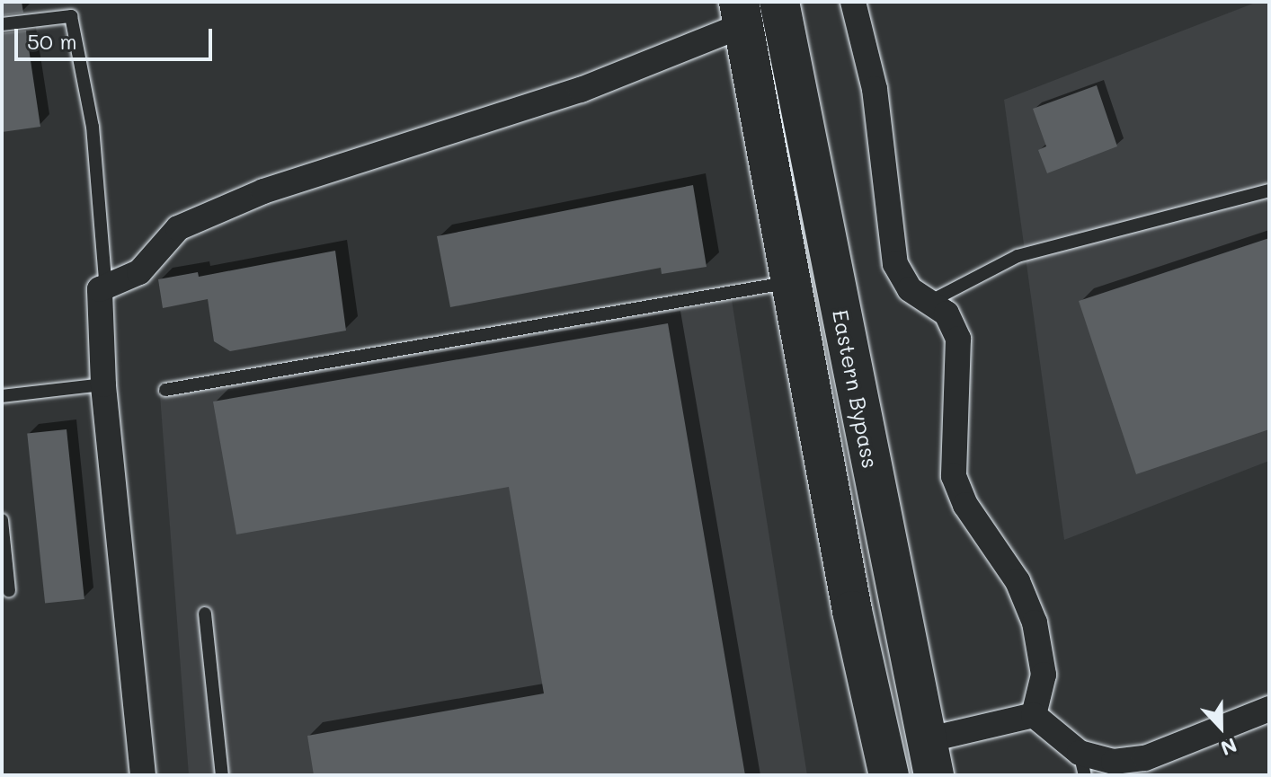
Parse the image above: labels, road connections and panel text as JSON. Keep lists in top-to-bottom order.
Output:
{
  "streets": {
    "main road": ["Eastern Bypass"]
  },
  "scale_bar": "50 m",
  "north": "bottom"
}
